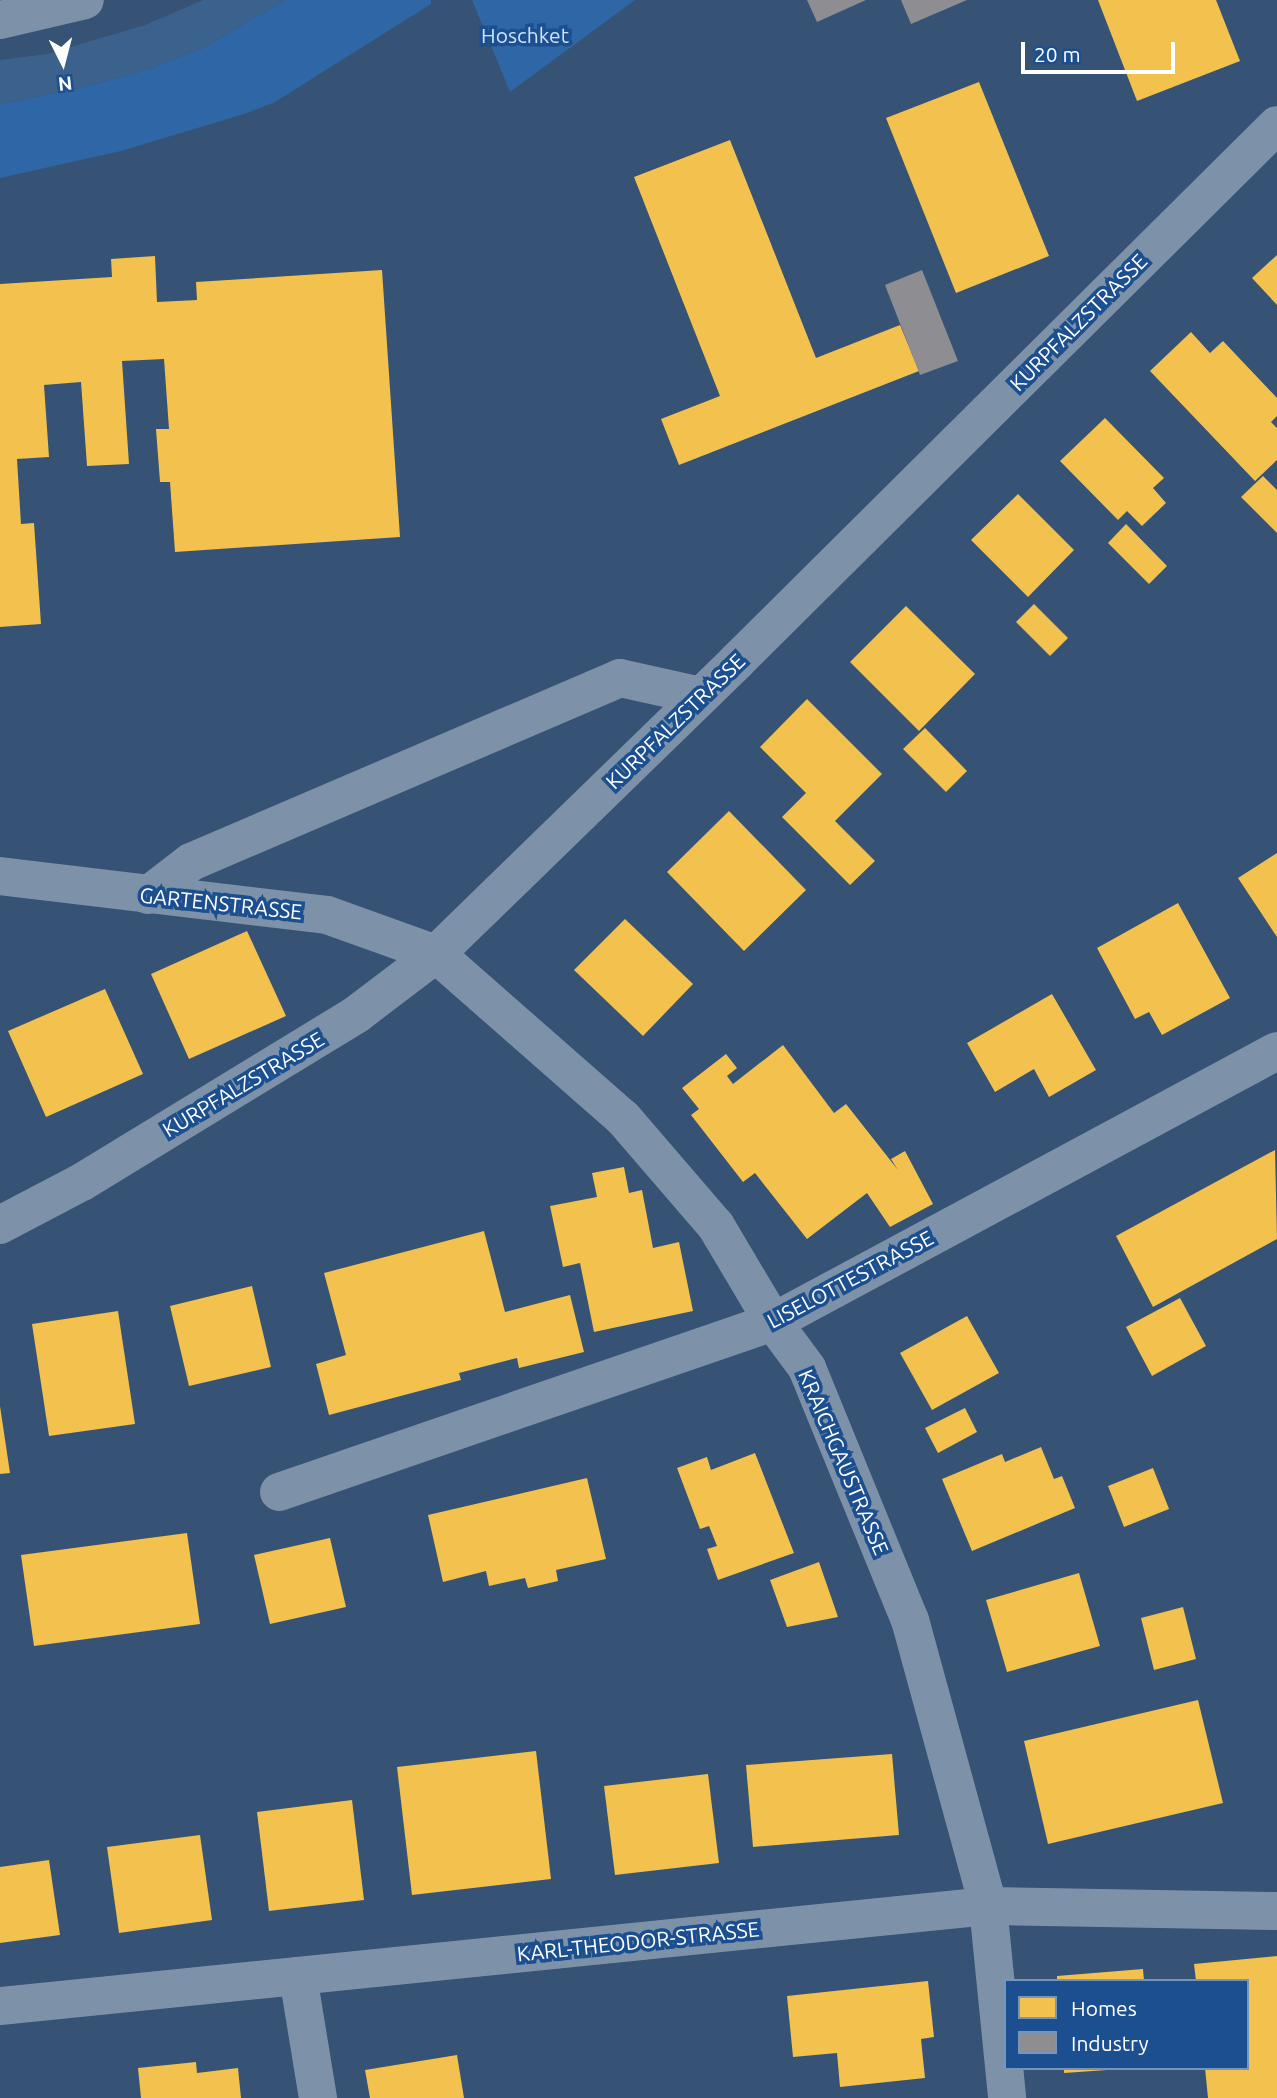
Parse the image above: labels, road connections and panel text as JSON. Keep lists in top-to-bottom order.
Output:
{
  "streets": {
    "street": [
      "KURPFALZSTRASSE",
      "GARTENSTRASSE",
      "LISELOTTESTRASSE",
      "KRAICHGAUSTRASSE",
      "KARL-THEODOR-STRASSE"
    ]
  },
  "crossings": [
    ["KURPFALZSTRASSE", "GARTENSTRASSE"],
    ["KURPFALZSTRASSE", "KRAICHGAUSTRASSE"],
    ["GARTENSTRASSE", "KRAICHGAUSTRASSE"],
    ["LISELOTTESTRASSE", "KRAICHGAUSTRASSE"],
    ["KRAICHGAUSTRASSE", "KARL-THEODOR-STRASSE"]
  ],
  "parks": ["Hoschket"],
  "legend": ["Homes", "Industry"],
  "scale_bar": "20 m",
  "north": "bottom"
}
